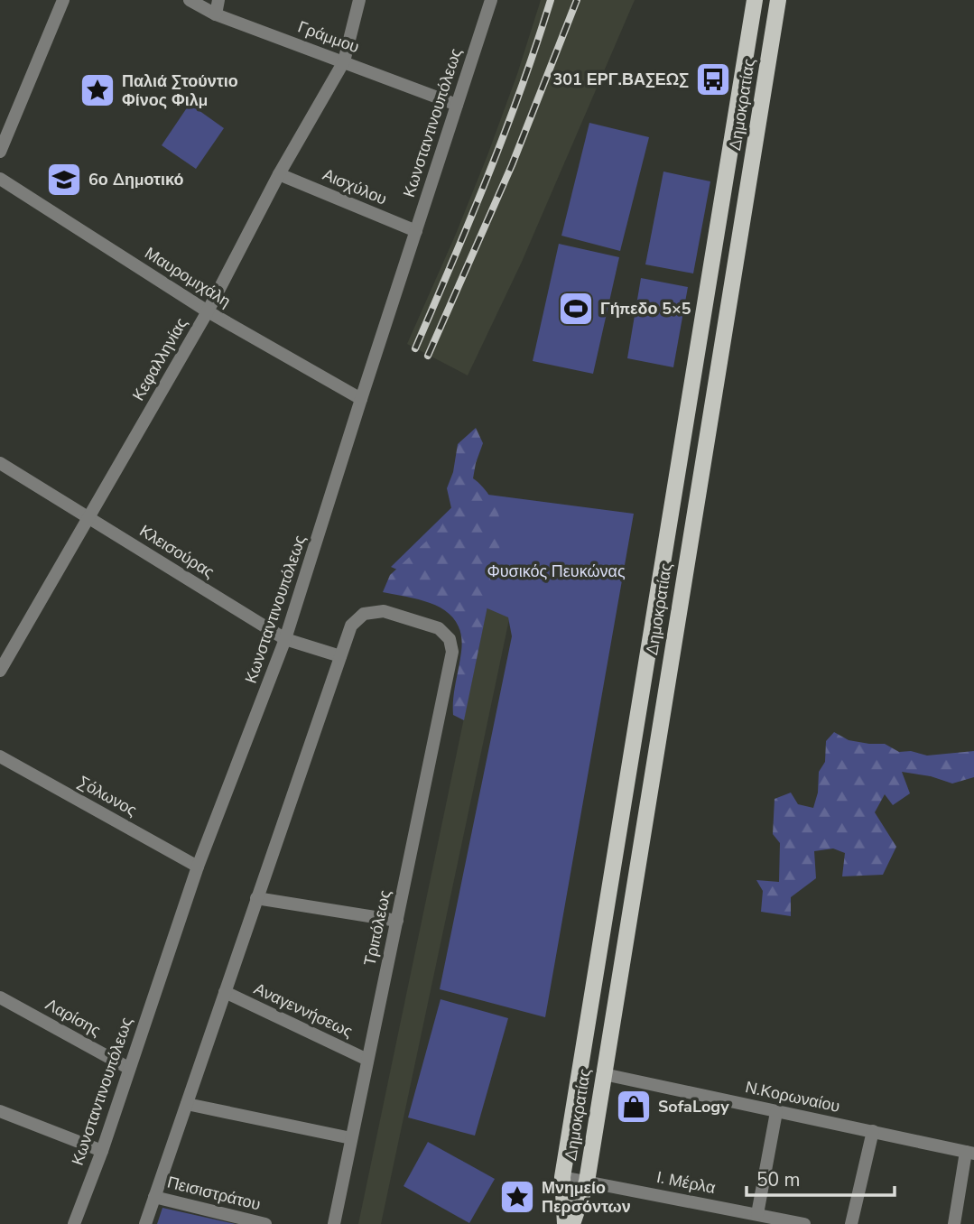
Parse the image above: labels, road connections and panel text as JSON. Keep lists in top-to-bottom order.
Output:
{
  "streets": {
    "main road": ["Δημοκρατίας"],
    "street": [
      "Γράμμου",
      "Κωνσταντινουπόλεως",
      "Αισχύλου",
      "Μαυρομιχάλη",
      "Κεφαλληνίας",
      "Κλεισούρας",
      "Σόλωνος",
      "Τριπόλεως",
      "Αναγεννήσεως",
      "Λαρίσης",
      "Ν.Κορωναίου",
      "Ι. Μέρλα",
      "Πεισιστράτου"
    ]
  },
  "crossings": [
    ["Γράμμου", "Κωνσταντινουπόλεως"],
    ["Γράμμου", "Κεφαλληνίας"],
    ["Δημοκρατίας", "Ν.Κορωναίου"],
    ["Δημοκρατίας", "Ι. Μέρλα"],
    ["Κωνσταντινουπόλεως", "Αισχύλου"],
    ["Κωνσταντινουπόλεως", "Μαυρομιχάλη"],
    ["Κωνσταντινουπόλεως", "Κλεισούρας"],
    ["Κωνσταντινουπόλεως", "Σόλωνος"],
    ["Κωνσταντινουπόλεως", "Λαρίσης"],
    ["Αισχύλου", "Κεφαλληνίας"],
    ["Μαυρομιχάλη", "Κεφαλληνίας"],
    ["Κεφαλληνίας", "Κλεισούρας"],
    ["Κλεισούρας", "Τριπόλεως"],
    ["Τριπόλεως", "Αναγεννήσεως"]
  ],
  "parks": ["Φυσικός Πευκώνας"],
  "places": {
    "bus stop": ["301 ΕΡΓ.ΒΑΣΕΩΣ"],
    "place": ["Παλιά Στούντιο Φίνος Φιλμ", "Μνημείο Περσόντων"],
    "school or university": ["6ο Δημοτικό"],
    "sports": ["Γήπεδο 5×5"],
    "shop": ["SofaLogy"]
  },
  "scale_bar": "50 m"
}
